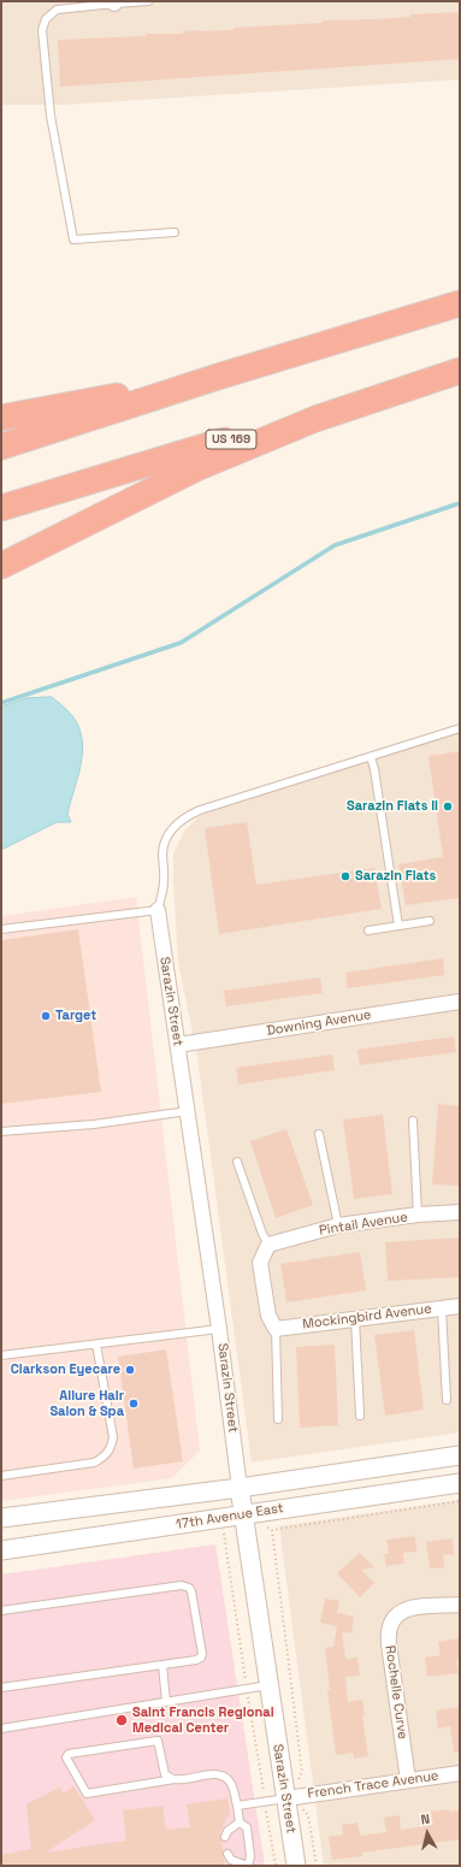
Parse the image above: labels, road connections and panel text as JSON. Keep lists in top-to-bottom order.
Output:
{
  "streets": {
    "highway": ["US 169"],
    "street": [
      "Sarazin Street",
      "Downing Avenue",
      "Pintail Avenue",
      "Mockingbird Avenue",
      "17th Avenue East",
      "Rochelle Curve",
      "French Trace Avenue"
    ]
  },
  "crossings": [
    ["Sarazin Street", "Downing Avenue"],
    ["Sarazin Street", "17th Avenue East"],
    ["Sarazin Street", "French Trace Avenue"],
    ["Rochelle Curve", "French Trace Avenue"]
  ],
  "places": [
    "Sarazin Flats II",
    "Sarazin Flats",
    "Target",
    "Clarkson Eyecare",
    "Allure Hair Salon & Spa",
    "Saint Francis Regional Medical Center"
  ],
  "north": "top"
}
